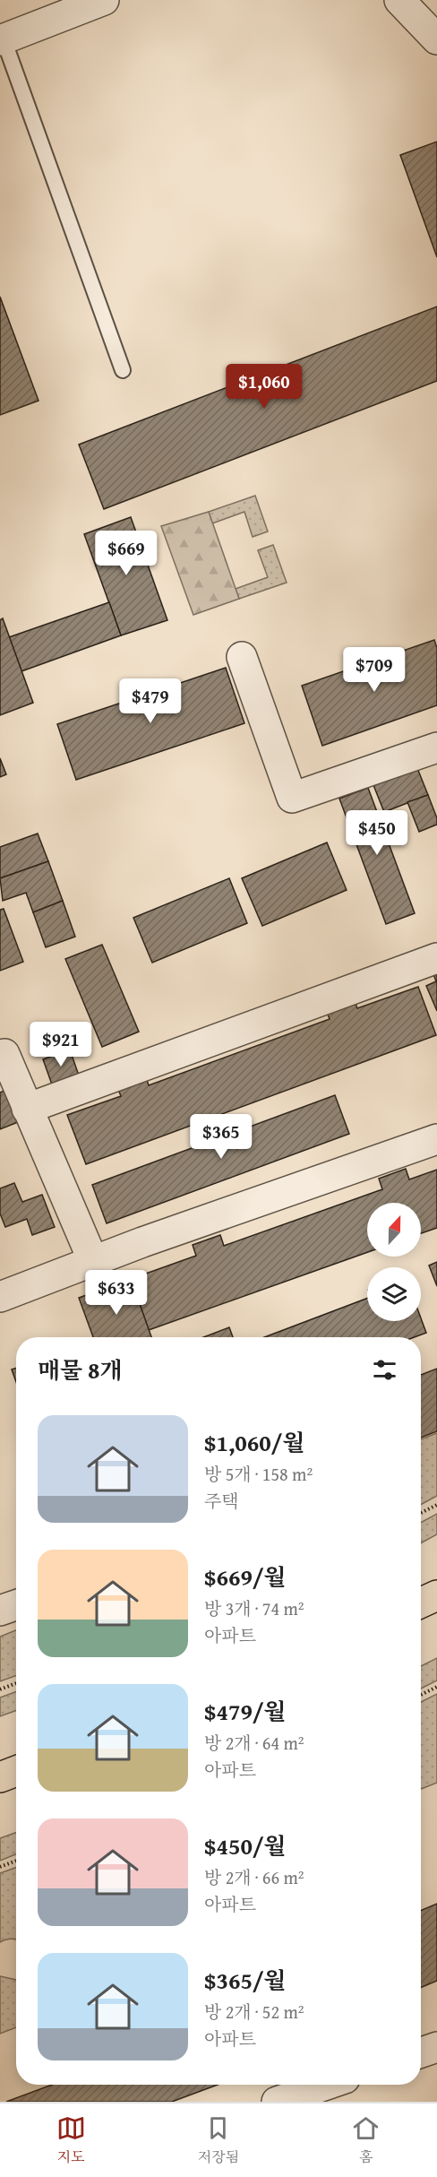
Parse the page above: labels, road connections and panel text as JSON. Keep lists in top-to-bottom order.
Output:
{
  "north": "top",
  "page": {
    "price": [
      "$1,060",
      "$669",
      "$709",
      "$479",
      "$450",
      "$921",
      "$365",
      "$633"
    ],
    "heading": "매물 8개",
    "list": [
      {
        "name": "$1,060/월",
        "note": "방 5개 · 158 m² · 주택"
      },
      {
        "name": "$669/월",
        "note": "방 3개 · 74 m² · 아파트"
      },
      {
        "name": "$479/월",
        "note": "방 2개 · 64 m² · 아파트"
      },
      {
        "name": "$450/월",
        "note": "방 2개 · 66 m² · 아파트"
      },
      {
        "name": "$365/월",
        "note": "방 2개 · 52 m² · 아파트"
      }
    ],
    "tabs": ["지도", "저장됨", "홈"]
  }
}
